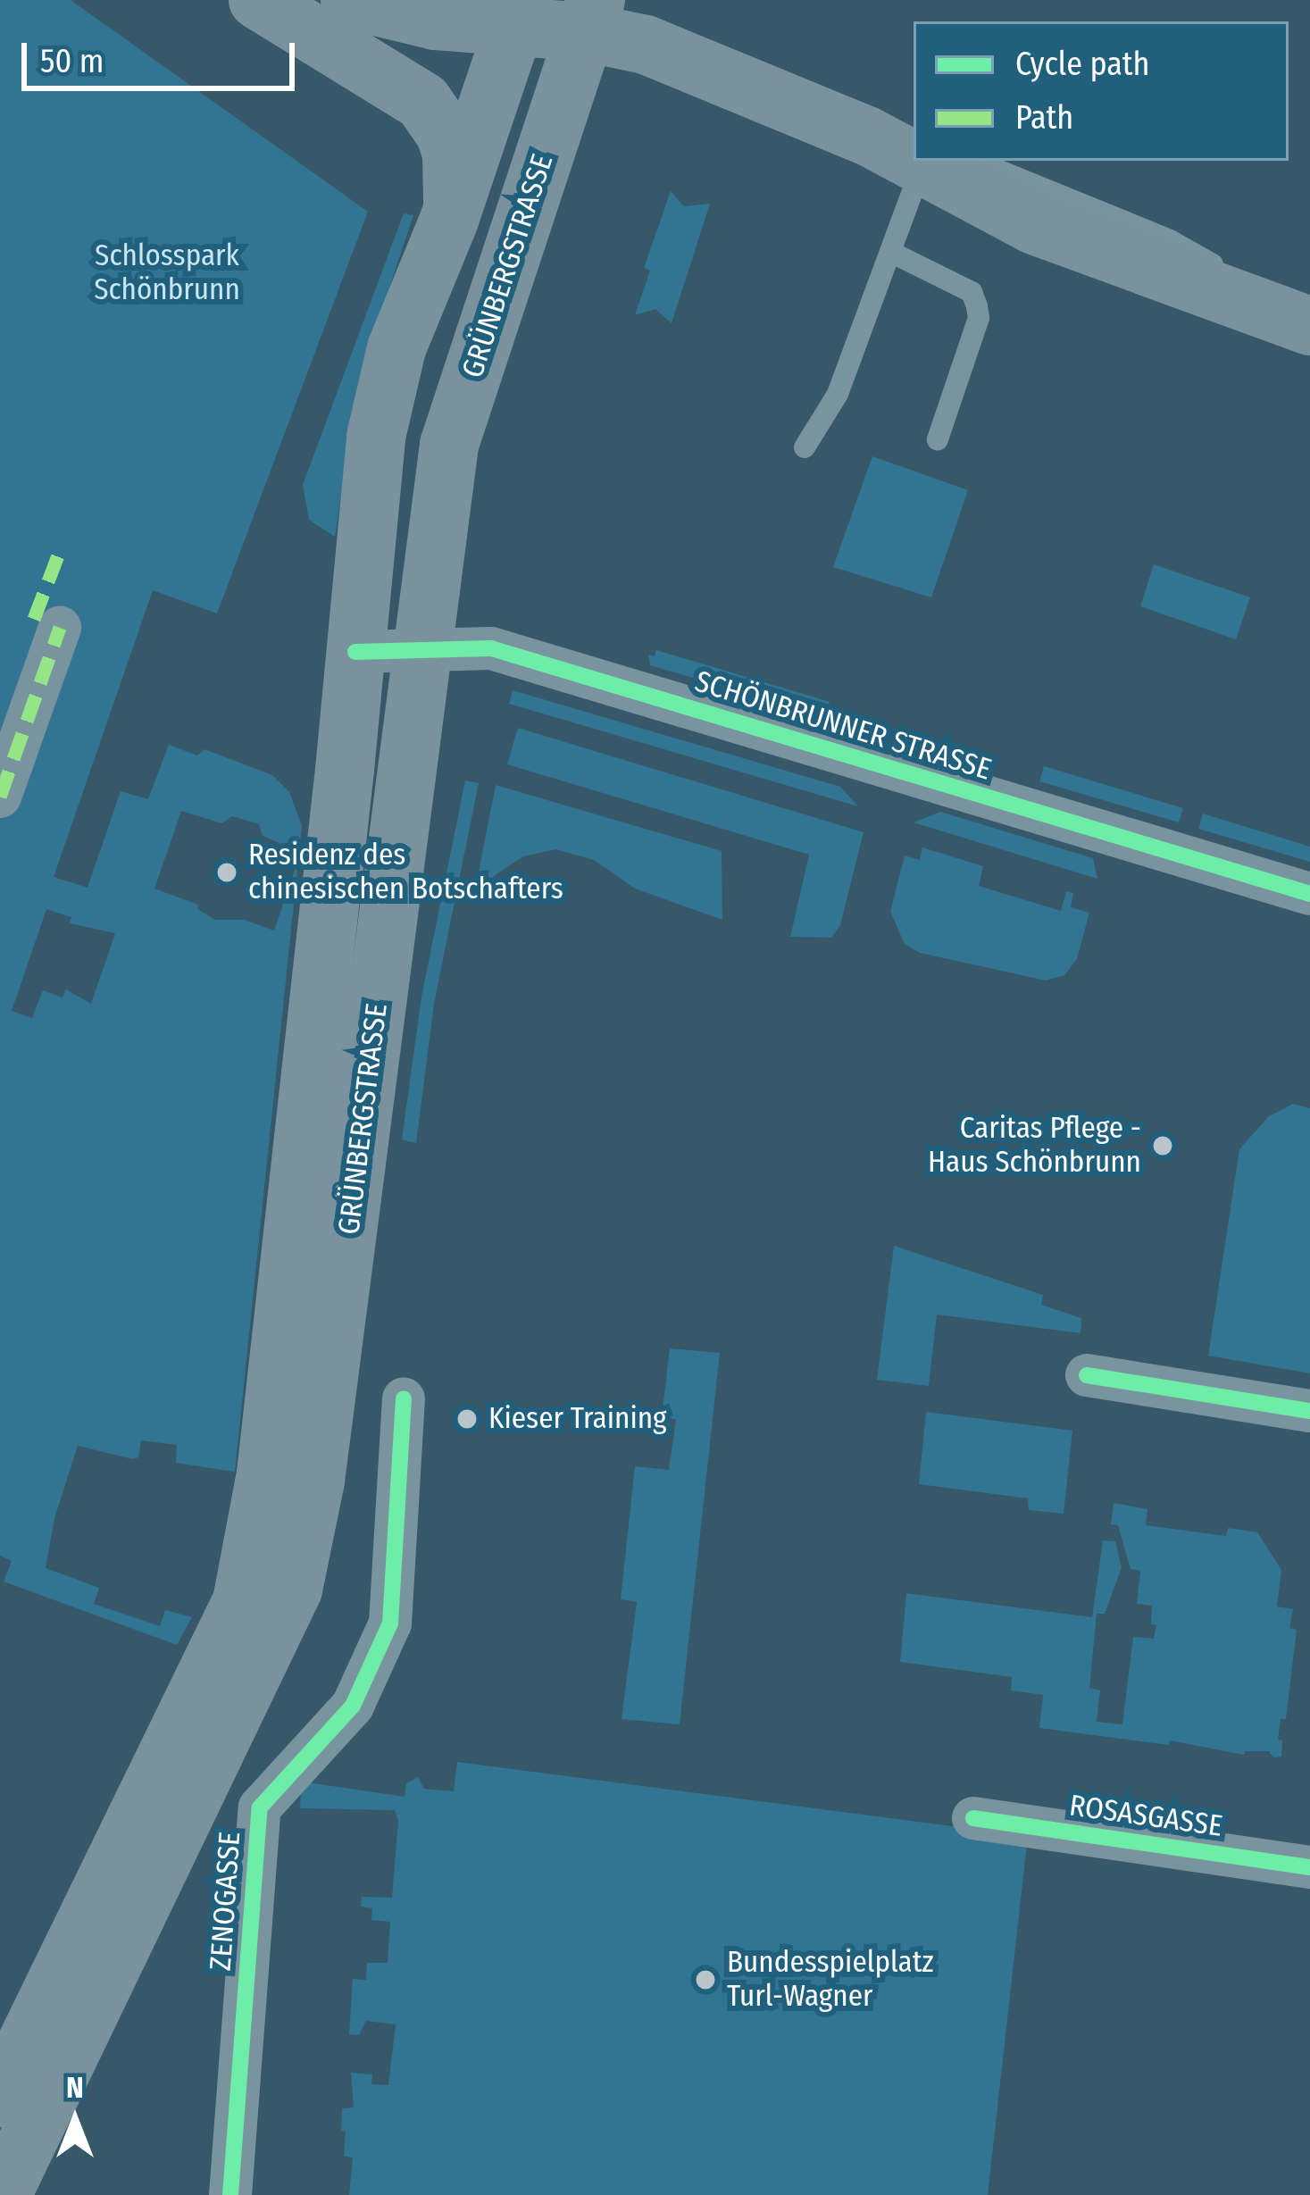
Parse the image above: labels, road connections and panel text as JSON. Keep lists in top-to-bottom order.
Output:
{
  "streets": {
    "main road": ["GRÜNBERGSTRASSE"],
    "street": ["SCHÖNBRUNNER STRASSE", "ROSASGASSE", "ZENOGASSE"]
  },
  "crossings": [
    ["GRÜNBERGSTRASSE", "SCHÖNBRUNNER STRASSE"]
  ],
  "parks": ["Schlosspark Schönbrunn"],
  "places": [
    "Residenz des chinesischen Botschafters",
    "Caritas Pflege - Haus Schönbrunn",
    "Kieser Training",
    "Bundesspielplatz Turl-Wagner"
  ],
  "legend": ["Cycle path", "Path"],
  "scale_bar": "50 m",
  "north": "top"
}
